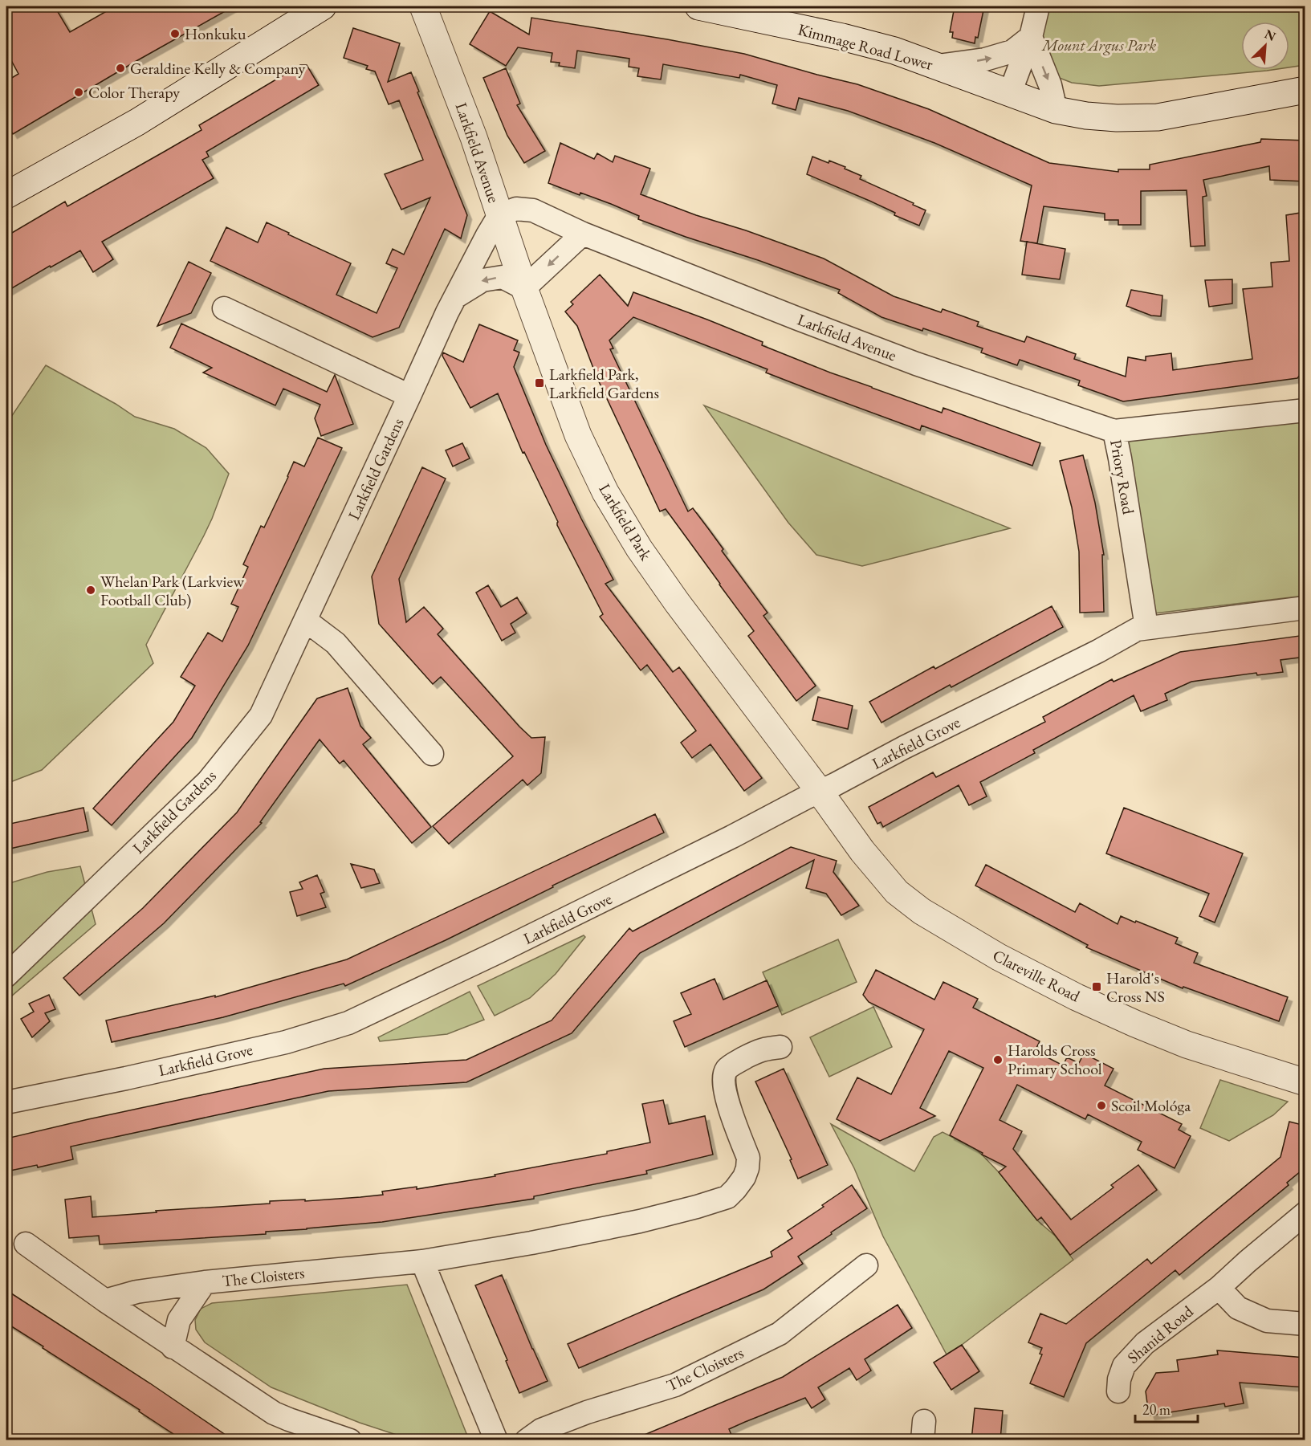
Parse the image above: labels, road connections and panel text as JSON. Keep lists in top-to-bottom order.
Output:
{
  "streets": {
    "street": [
      "Kimmage Road Lower",
      "Larkfield Avenue",
      "Larkfield Gardens",
      "Priory Road",
      "Larkfield Park",
      "Larkfield Grove",
      "Clareville Road",
      "The Cloisters",
      "Shanid Road"
    ]
  },
  "crossings": [
    ["Larkfield Avenue", "Larkfield Gardens"],
    ["Larkfield Avenue", "Priory Road"],
    ["Larkfield Avenue", "Larkfield Park"],
    ["Larkfield Gardens", "Larkfield Park"],
    ["Priory Road", "Larkfield Grove"],
    ["Larkfield Park", "Larkfield Grove"],
    ["Larkfield Park", "Clareville Road"],
    ["Larkfield Grove", "Clareville Road"]
  ],
  "parks": ["Mount Argus Park"],
  "places": {
    "other": [
      "Honkuku",
      "Geraldine Kelly & Company",
      "Color Therapy",
      "Whelan Park (Larkview Football Club)",
      "Harolds Cross Primary School",
      "Scoil Mológa"
    ],
    "transit": ["Larkfield Park, Larkfield Gardens", "Harold's Cross NS"]
  },
  "scale_bar": "20 m",
  "north": "top right"
}
